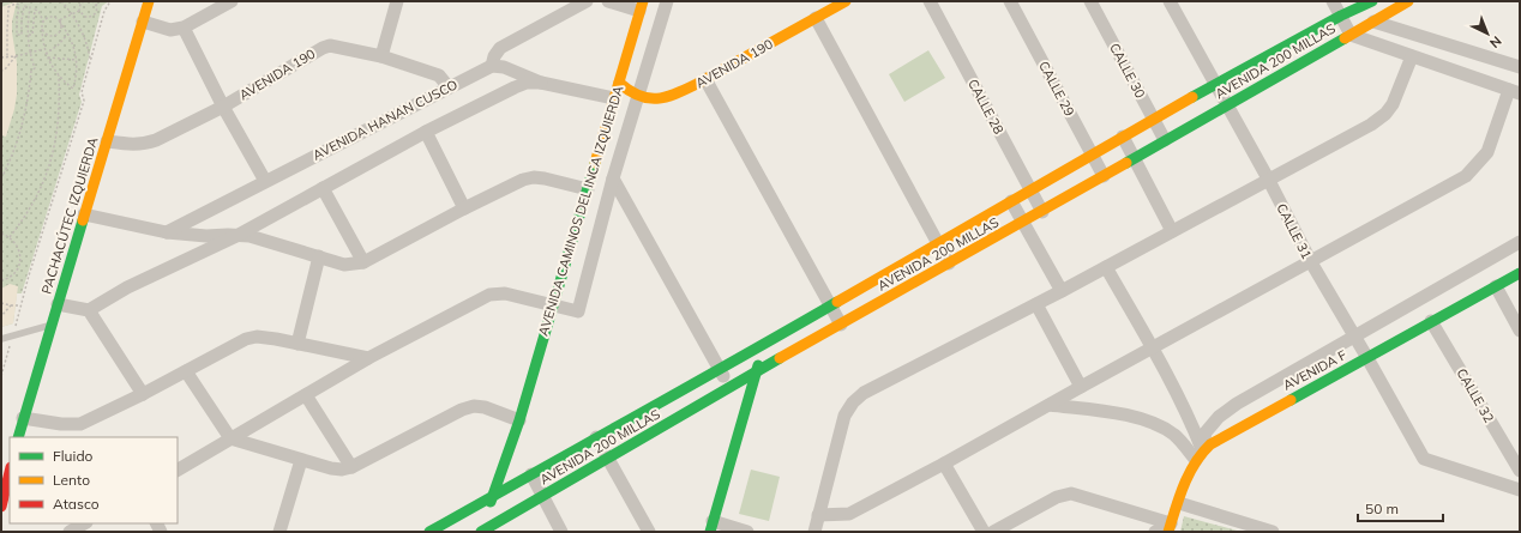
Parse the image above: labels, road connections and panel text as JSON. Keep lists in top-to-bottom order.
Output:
{
  "streets": {
    "main road": [
      "AVENIDA 200 MILLAS",
      "AVENIDA 190",
      "AVENIDA CAMINOS DEL INCA IZQUIERDA",
      "PACHACÚTEC IZQUIERDA",
      "AVENIDA F"
    ],
    "street": [
      "CALLE 30",
      "CALLE 29",
      "CALLE 28",
      "AVENIDA HANAN CUSCO",
      "CALLE 31",
      "CALLE 32"
    ]
  },
  "crossings": [
    ["AVENIDA 200 MILLAS", "CALLE 30"],
    ["AVENIDA 200 MILLAS", "CALLE 29"],
    ["AVENIDA 200 MILLAS", "CALLE 28"],
    ["AVENIDA 200 MILLAS", "AVENIDA CAMINOS DEL INCA IZQUIERDA"],
    ["AVENIDA 200 MILLAS", "CALLE 31"],
    ["AVENIDA 190", "AVENIDA HANAN CUSCO"],
    ["AVENIDA 190", "AVENIDA CAMINOS DEL INCA IZQUIERDA"],
    ["AVENIDA 190", "PACHACÚTEC IZQUIERDA"],
    ["CALLE 31", "AVENIDA F"],
    ["AVENIDA F", "CALLE 32"]
  ],
  "legend": ["Fluido", "Lento", "Atasco"],
  "scale_bar": "50 m",
  "north": "bottom right"
}
